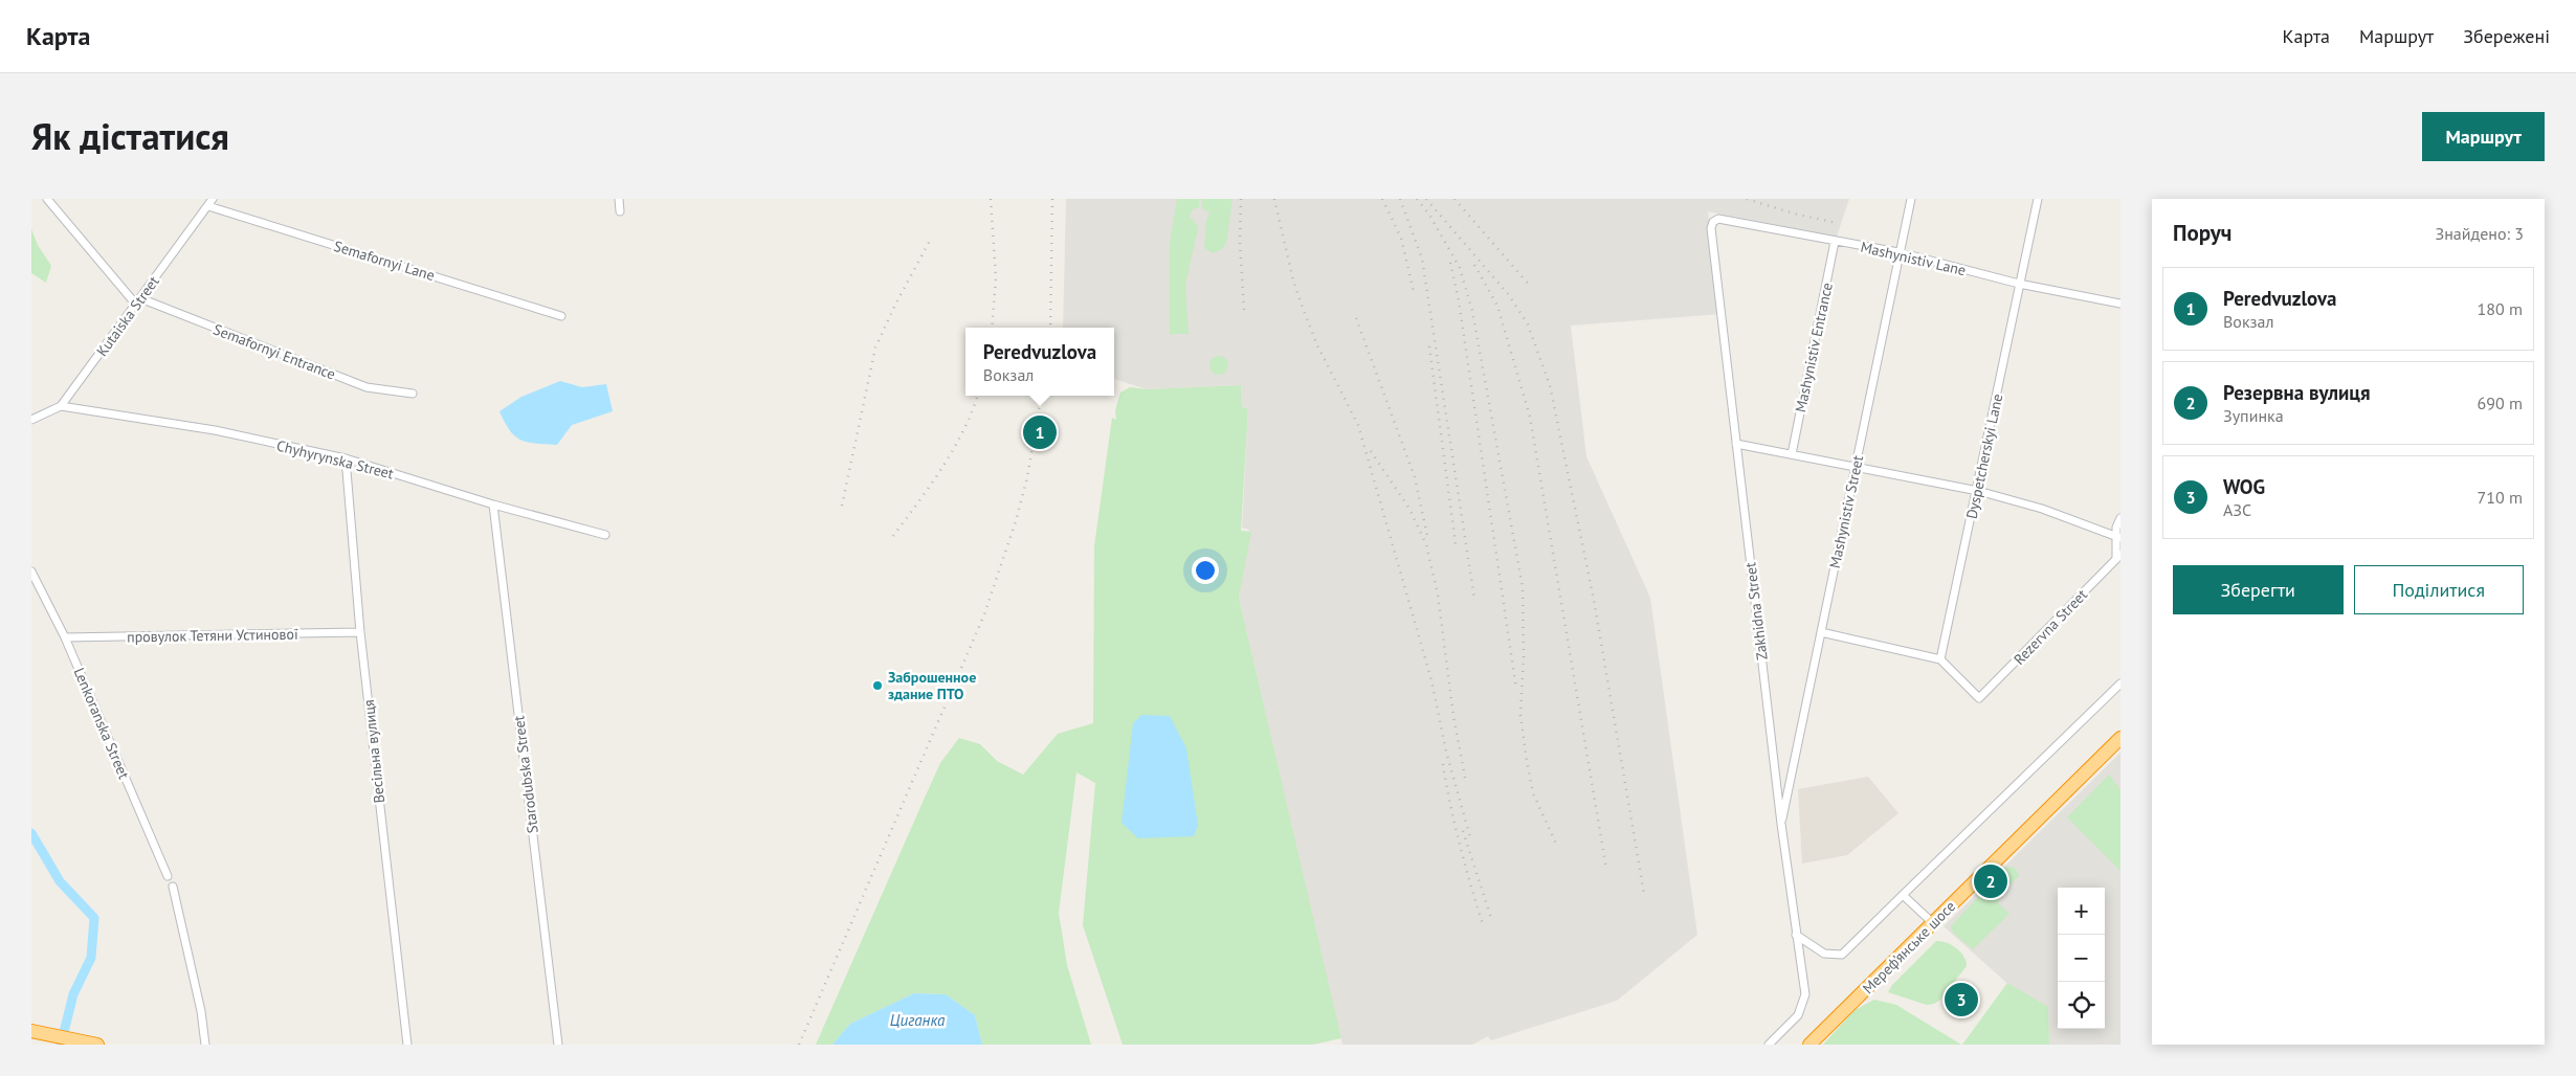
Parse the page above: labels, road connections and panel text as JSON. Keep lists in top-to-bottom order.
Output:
{
  "streets": {
    "highway": ["Мереф’янське шосе"],
    "street": [
      "Mashynistiv Lane",
      "Semafornyi Lane",
      "Kutaiska Street",
      "Mashynistiv Entrance",
      "Semafornyi Entrance",
      "Dyspetcherskyi Lane",
      "Chyhyrynska Street",
      "Mashynistiv Street",
      "Zakhidna Street",
      "Rezervna Street",
      "провулок Тетяни Устинової",
      "Lenkoranska Street",
      "Весільна вулиця",
      "Starodubska Street"
    ]
  },
  "crossings": [
    ["Mashynistiv Lane", "Mashynistiv Entrance"],
    ["Mashynistiv Lane", "Dyspetcherskyi Lane"],
    ["Mashynistiv Lane", "Mashynistiv Street"],
    ["Mashynistiv Lane", "Zakhidna Street"],
    ["Semafornyi Lane", "Kutaiska Street"],
    ["Kutaiska Street", "Semafornyi Entrance"],
    ["Kutaiska Street", "Chyhyrynska Street"],
    ["Dyspetcherskyi Lane", "Rezervna Street"],
    ["Chyhyrynska Street", "Весільна вулиця"],
    ["Chyhyrynska Street", "Starodubska Street"],
    ["Mashynistiv Street", "Zakhidna Street"],
    ["провулок Тетяни Устинової", "Lenkoranska Street"],
    ["провулок Тетяни Устинової", "Весільна вулиця"]
  ],
  "water": ["Циганка"],
  "places": ["Заброшенное здание ПТО"],
  "page": {
    "header": "Карта",
    "nav": ["Карта", "Маршрут", "Збережені"],
    "title": "Як дістатися",
    "buttons": [
      "Маршрут",
      ["Зберегти", "Поділитися"]
    ],
    "heading": ["Поруч", "Знайдено: 3"],
    "list": [
      {
        "mark": "1",
        "name": "Peredvuzlova",
        "note": "Вокзал",
        "value": "180 m"
      },
      {
        "mark": "2",
        "name": "Резервна вулиця",
        "note": "Зупинка",
        "value": "690 m"
      },
      {
        "mark": "3",
        "name": "WOG",
        "note": "АЗС",
        "value": "710 m"
      }
    ],
    "popup": ["Peredvuzlova", "Вокзал"],
    "pins": ["1", "2", "3"],
    "map_buttons": ["+", "−"]
  }
}
